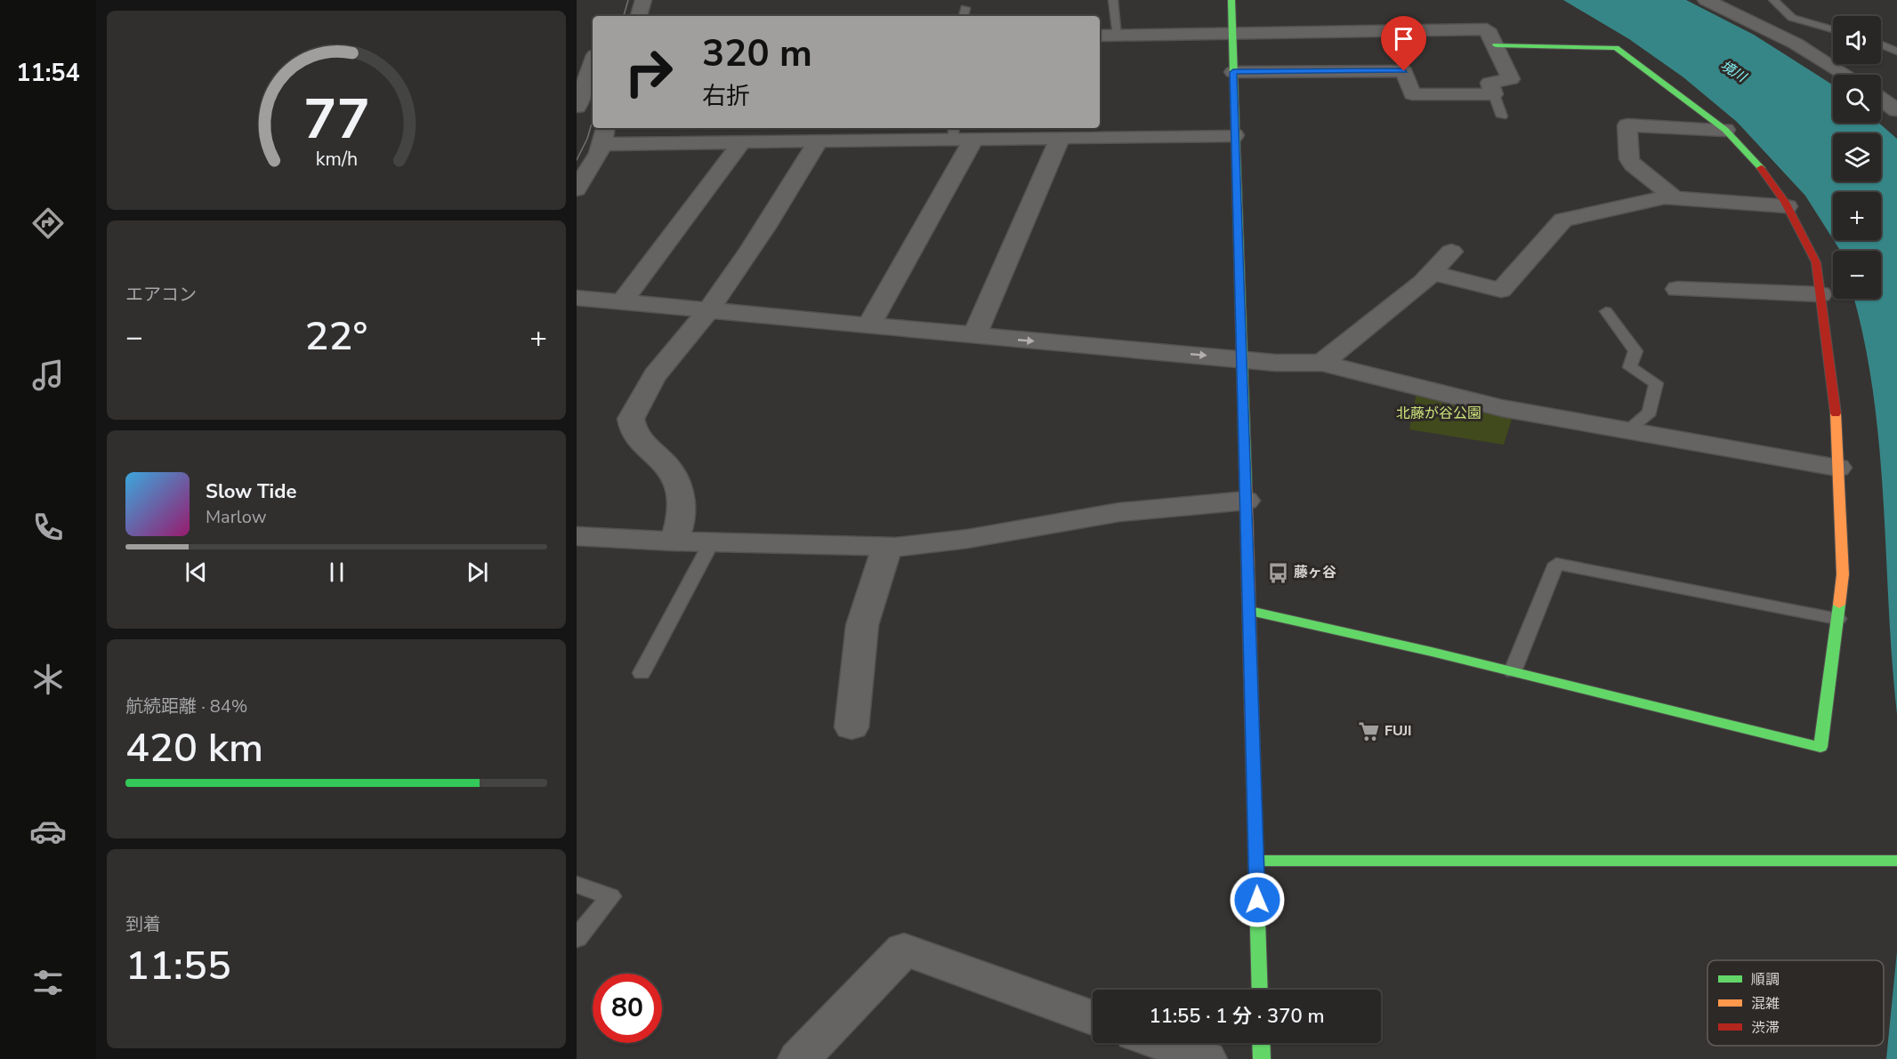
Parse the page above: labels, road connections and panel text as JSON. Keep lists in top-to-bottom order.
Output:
{
  "water": ["境川"],
  "parks": ["北藤が谷公園"],
  "places": {
    "bus stop": ["藤ヶ谷"],
    "supermarket": ["FUJI"]
  },
  "legend": ["順調", "混雑", "渋滞"],
  "page": {
    "tabs": "11:54",
    "map_buttons": ["+", "−"],
    "turn": ["320 m", "右折"],
    "tile": [
      "エアコン",
      ["航続距離 · 84%", "420 km"],
      ["到着", "11:55"]
    ],
    "heat": ["−", "22°", "+"],
    "song": ["Slow Tide", "Marlow"],
    "limit": "80",
    "trip": "11:55 · 1 分 · 370 m",
    "gauge": ["77", "km/h"]
  }
}
